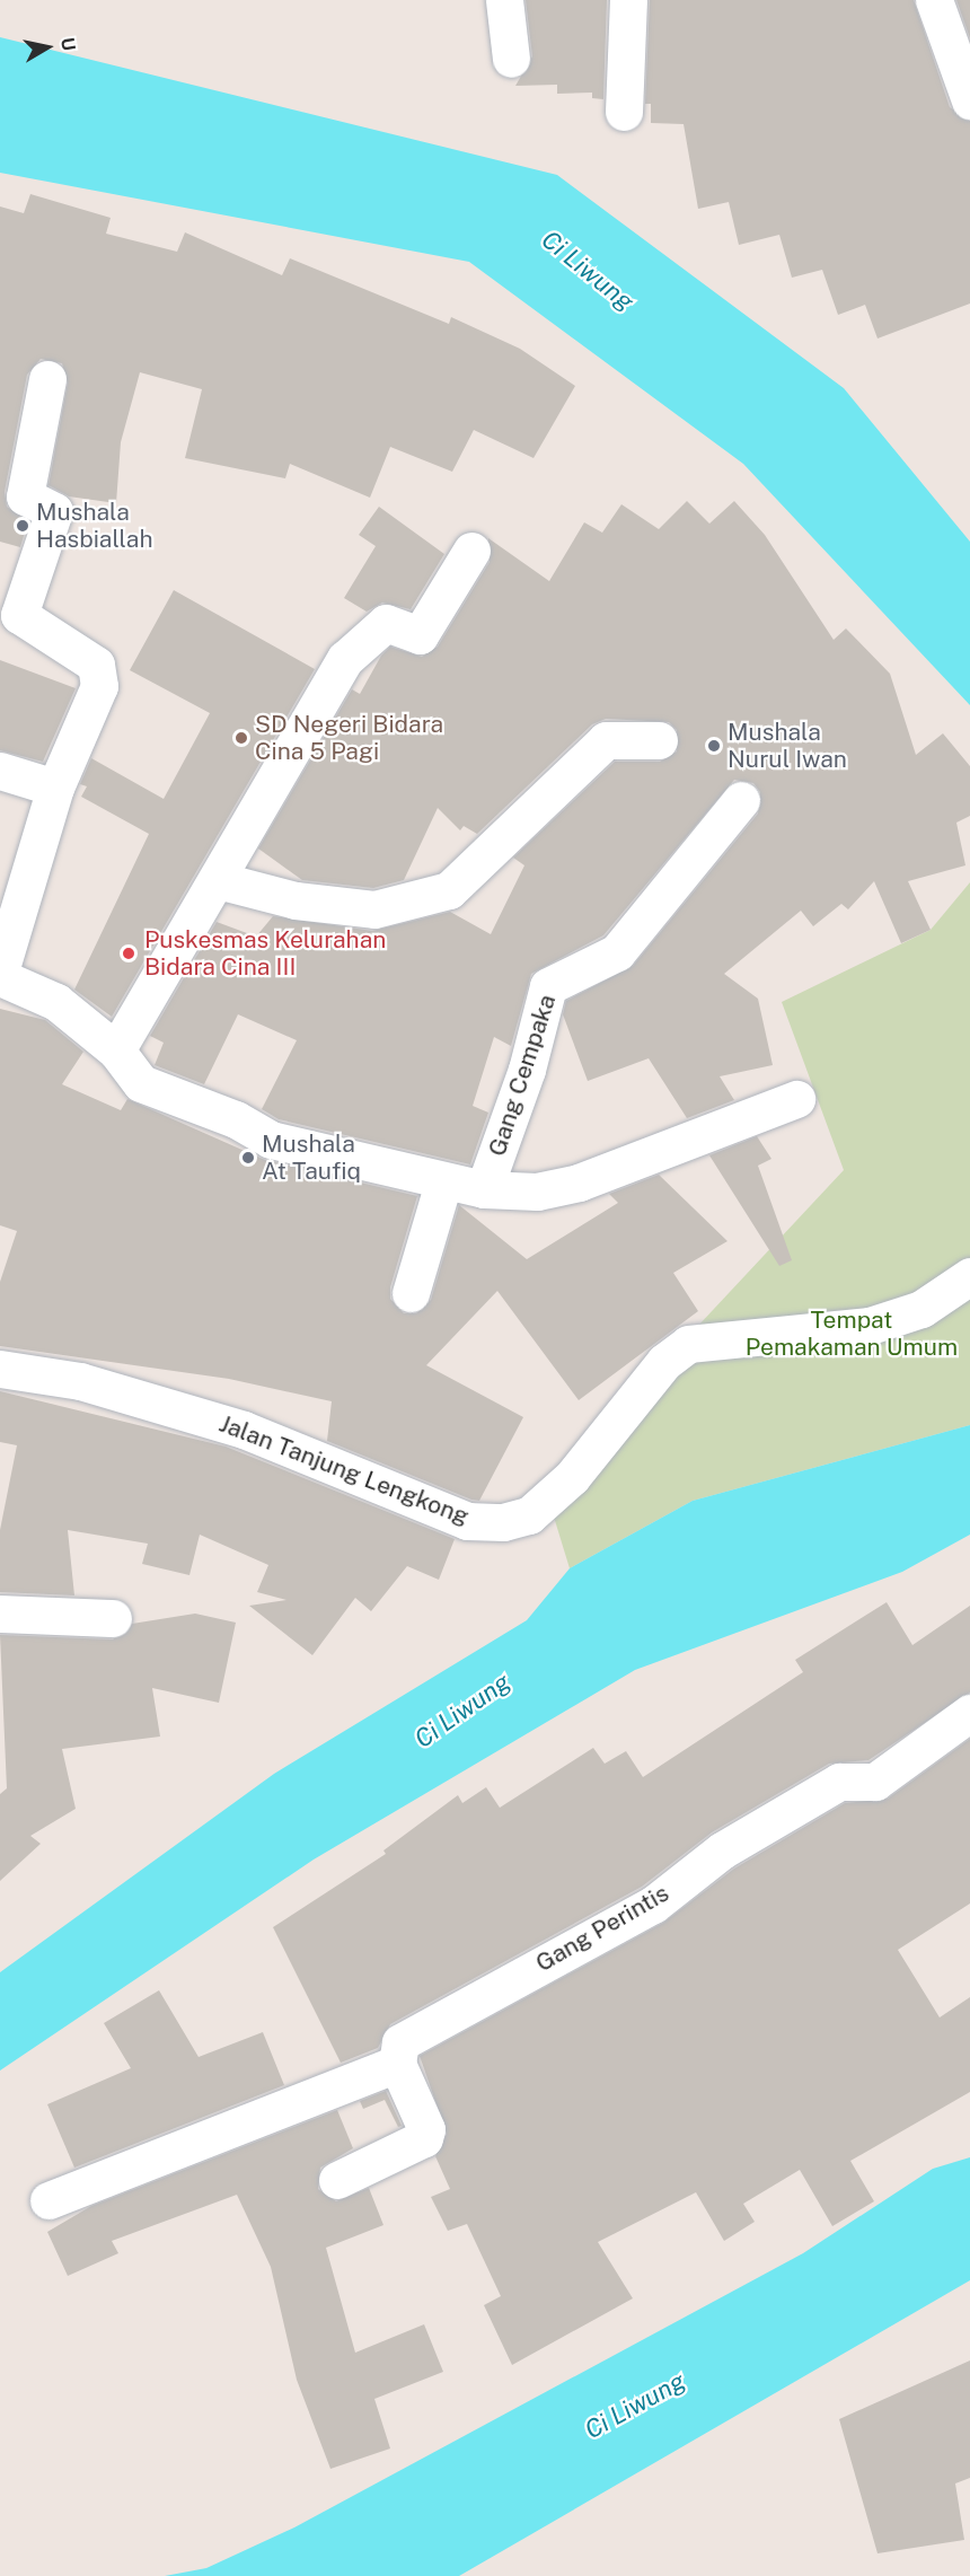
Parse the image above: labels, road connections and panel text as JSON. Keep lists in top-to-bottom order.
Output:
{
  "streets": {
    "street": ["Gang Cempaka", "Jalan Tanjung Lengkong", "Gang Perintis"]
  },
  "water": ["Ci Liwung"],
  "parks": ["Tempat Pemakaman Umum"],
  "places": [
    "Mushala Hasbiallah",
    "SD Negeri Bidara Cina 5 Pagi",
    "Mushala Nurul Iwan",
    "Puskesmas Kelurahan Bidara Cina III",
    "Mushala At Taufiq"
  ],
  "north": "right"
}
